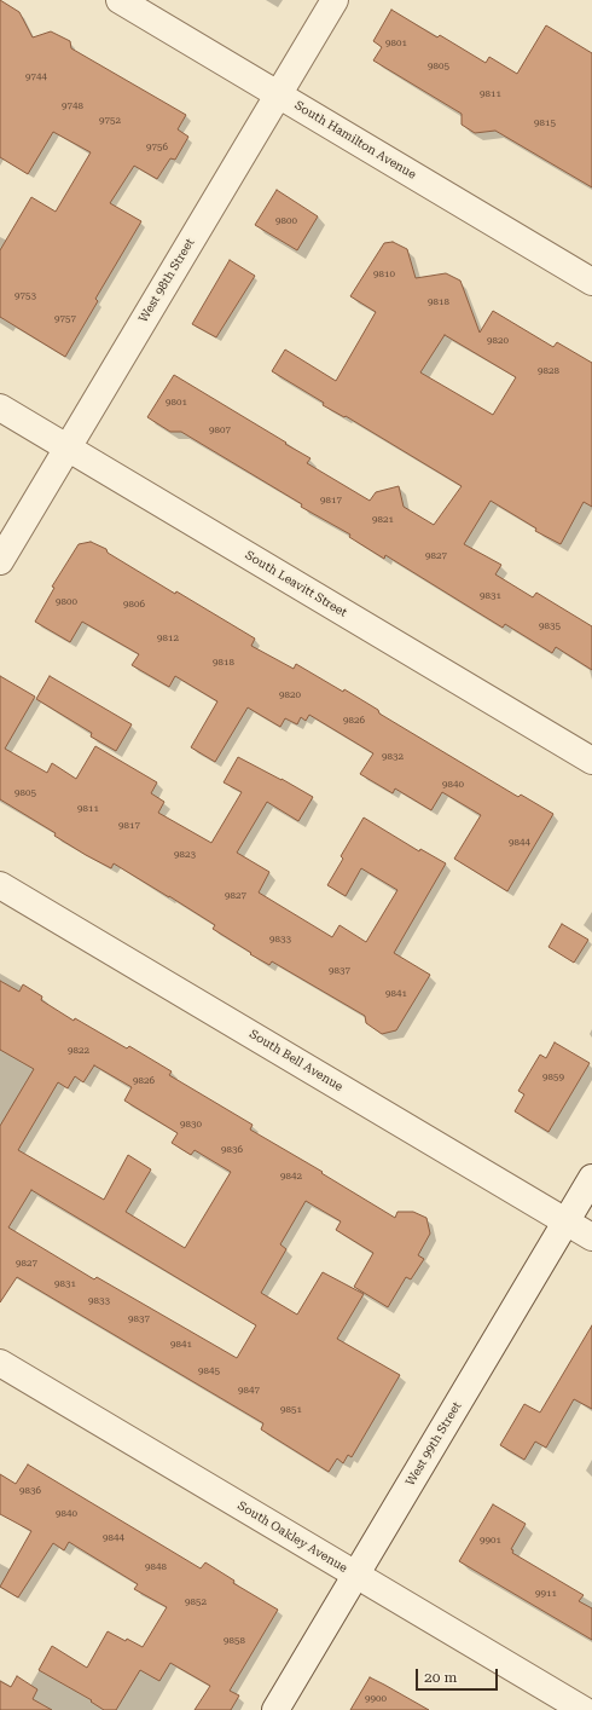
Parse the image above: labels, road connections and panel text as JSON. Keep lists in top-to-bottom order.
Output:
{
  "streets": {
    "street": [
      "South Hamilton Avenue",
      "West 98th Street",
      "South Leavitt Street",
      "South Bell Avenue",
      "West 99th Street",
      "South Oakley Avenue"
    ]
  },
  "crossings": [
    ["South Hamilton Avenue", "West 98th Street"],
    ["West 98th Street", "South Leavitt Street"],
    ["South Bell Avenue", "West 99th Street"],
    ["West 99th Street", "South Oakley Avenue"]
  ],
  "house_numbers": [
    "9801",
    "9805",
    "9744",
    "9811",
    "9748",
    "9752",
    "9815",
    "9756",
    "9800",
    "9810",
    "9753",
    "9818",
    "9757",
    "9820",
    "9828",
    "9801",
    "9807",
    "9817",
    "9821",
    "9827",
    "9831",
    "9800",
    "9806",
    "9835",
    "9812",
    "9818",
    "9820",
    "9826",
    "9832",
    "9840",
    "9805",
    "9811",
    "9817",
    "9844",
    "9823",
    "9827",
    "9833",
    "9837",
    "9841",
    "9822",
    "9859",
    "9826",
    "9830",
    "9836",
    "9842",
    "9827",
    "9831",
    "9833",
    "9837",
    "9841",
    "9845",
    "9847",
    "9851",
    "9836",
    "9840",
    "9844",
    "9901",
    "9848",
    "9911",
    "9852",
    "9858",
    "9900"
  ],
  "scale_bar": "20 m"
}
